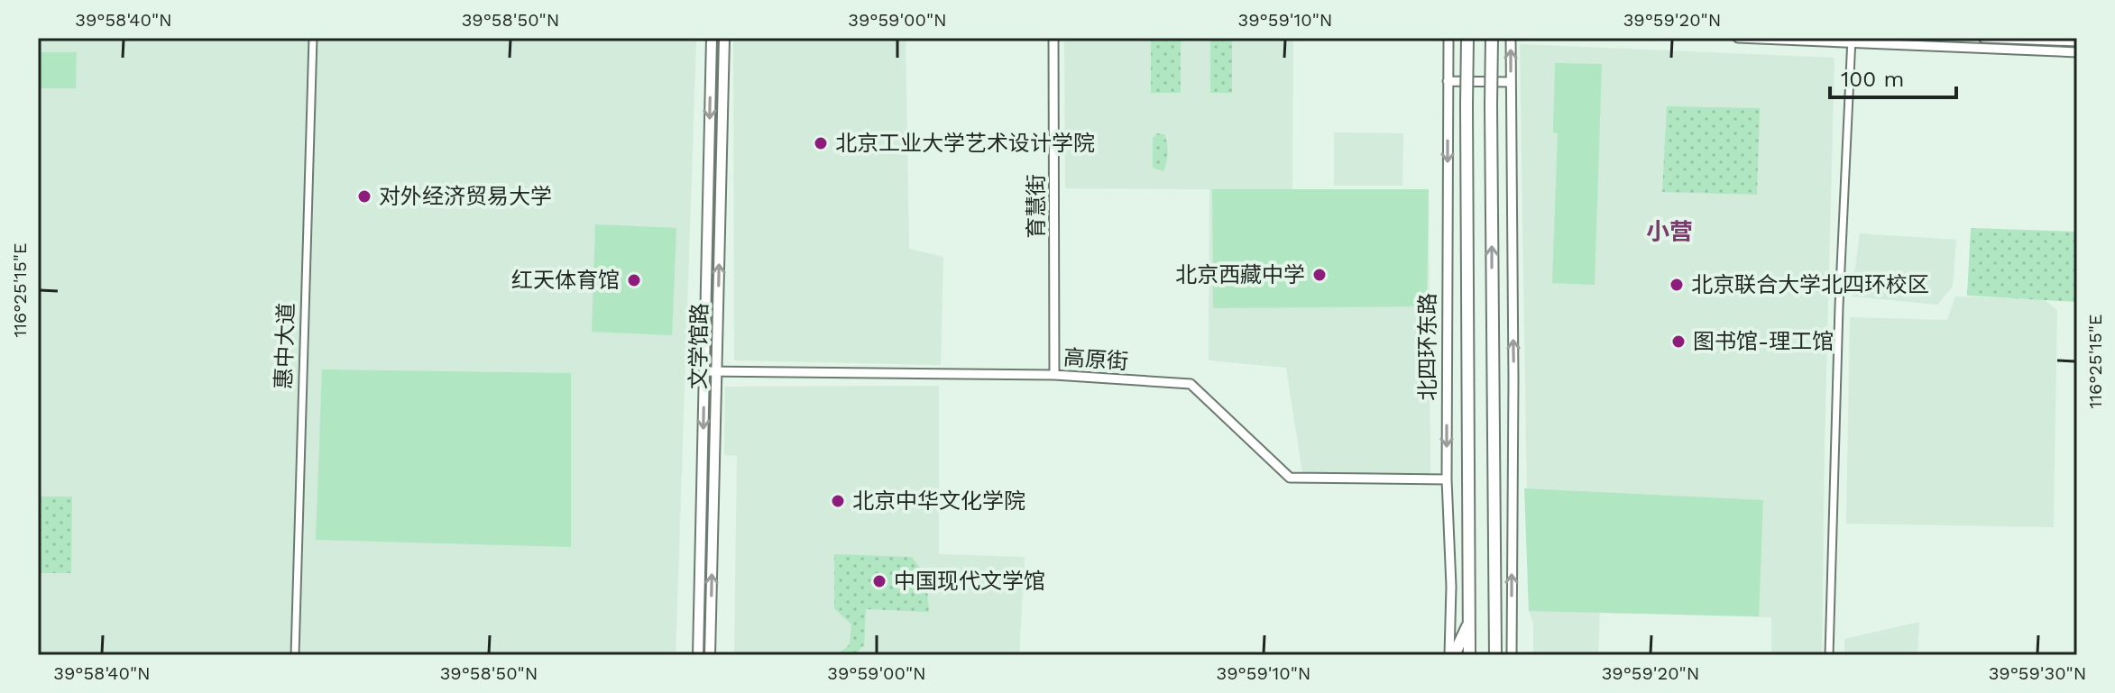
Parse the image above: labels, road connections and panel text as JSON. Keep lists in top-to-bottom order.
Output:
{
  "streets": {
    "highway": ["北四环东路"],
    "main road": ["文学馆路"],
    "street": ["育慧街", "惠中大道", "高原街"]
  },
  "crossings": [
    ["育慧街", "高原街"],
    ["文学馆路", "高原街"],
    ["北四环东路", "高原街"]
  ],
  "districts": ["小营"],
  "places": [
    "北京工业大学艺术设计学院",
    "对外经济贸易大学",
    "北京西藏中学",
    "红天体育馆",
    "北京联合大学北四环校区",
    "图书馆-理工馆",
    "北京中华文化学院",
    "中国现代文学馆"
  ],
  "scale_bar": "100 m",
  "coordinates": [
    "39°58'40\"N",
    "39°58'50\"N",
    "39°59'00\"N",
    "39°59'10\"N",
    "39°59'20\"N",
    "116°25'15\"E",
    "39°59'30\"N"
  ]
}
